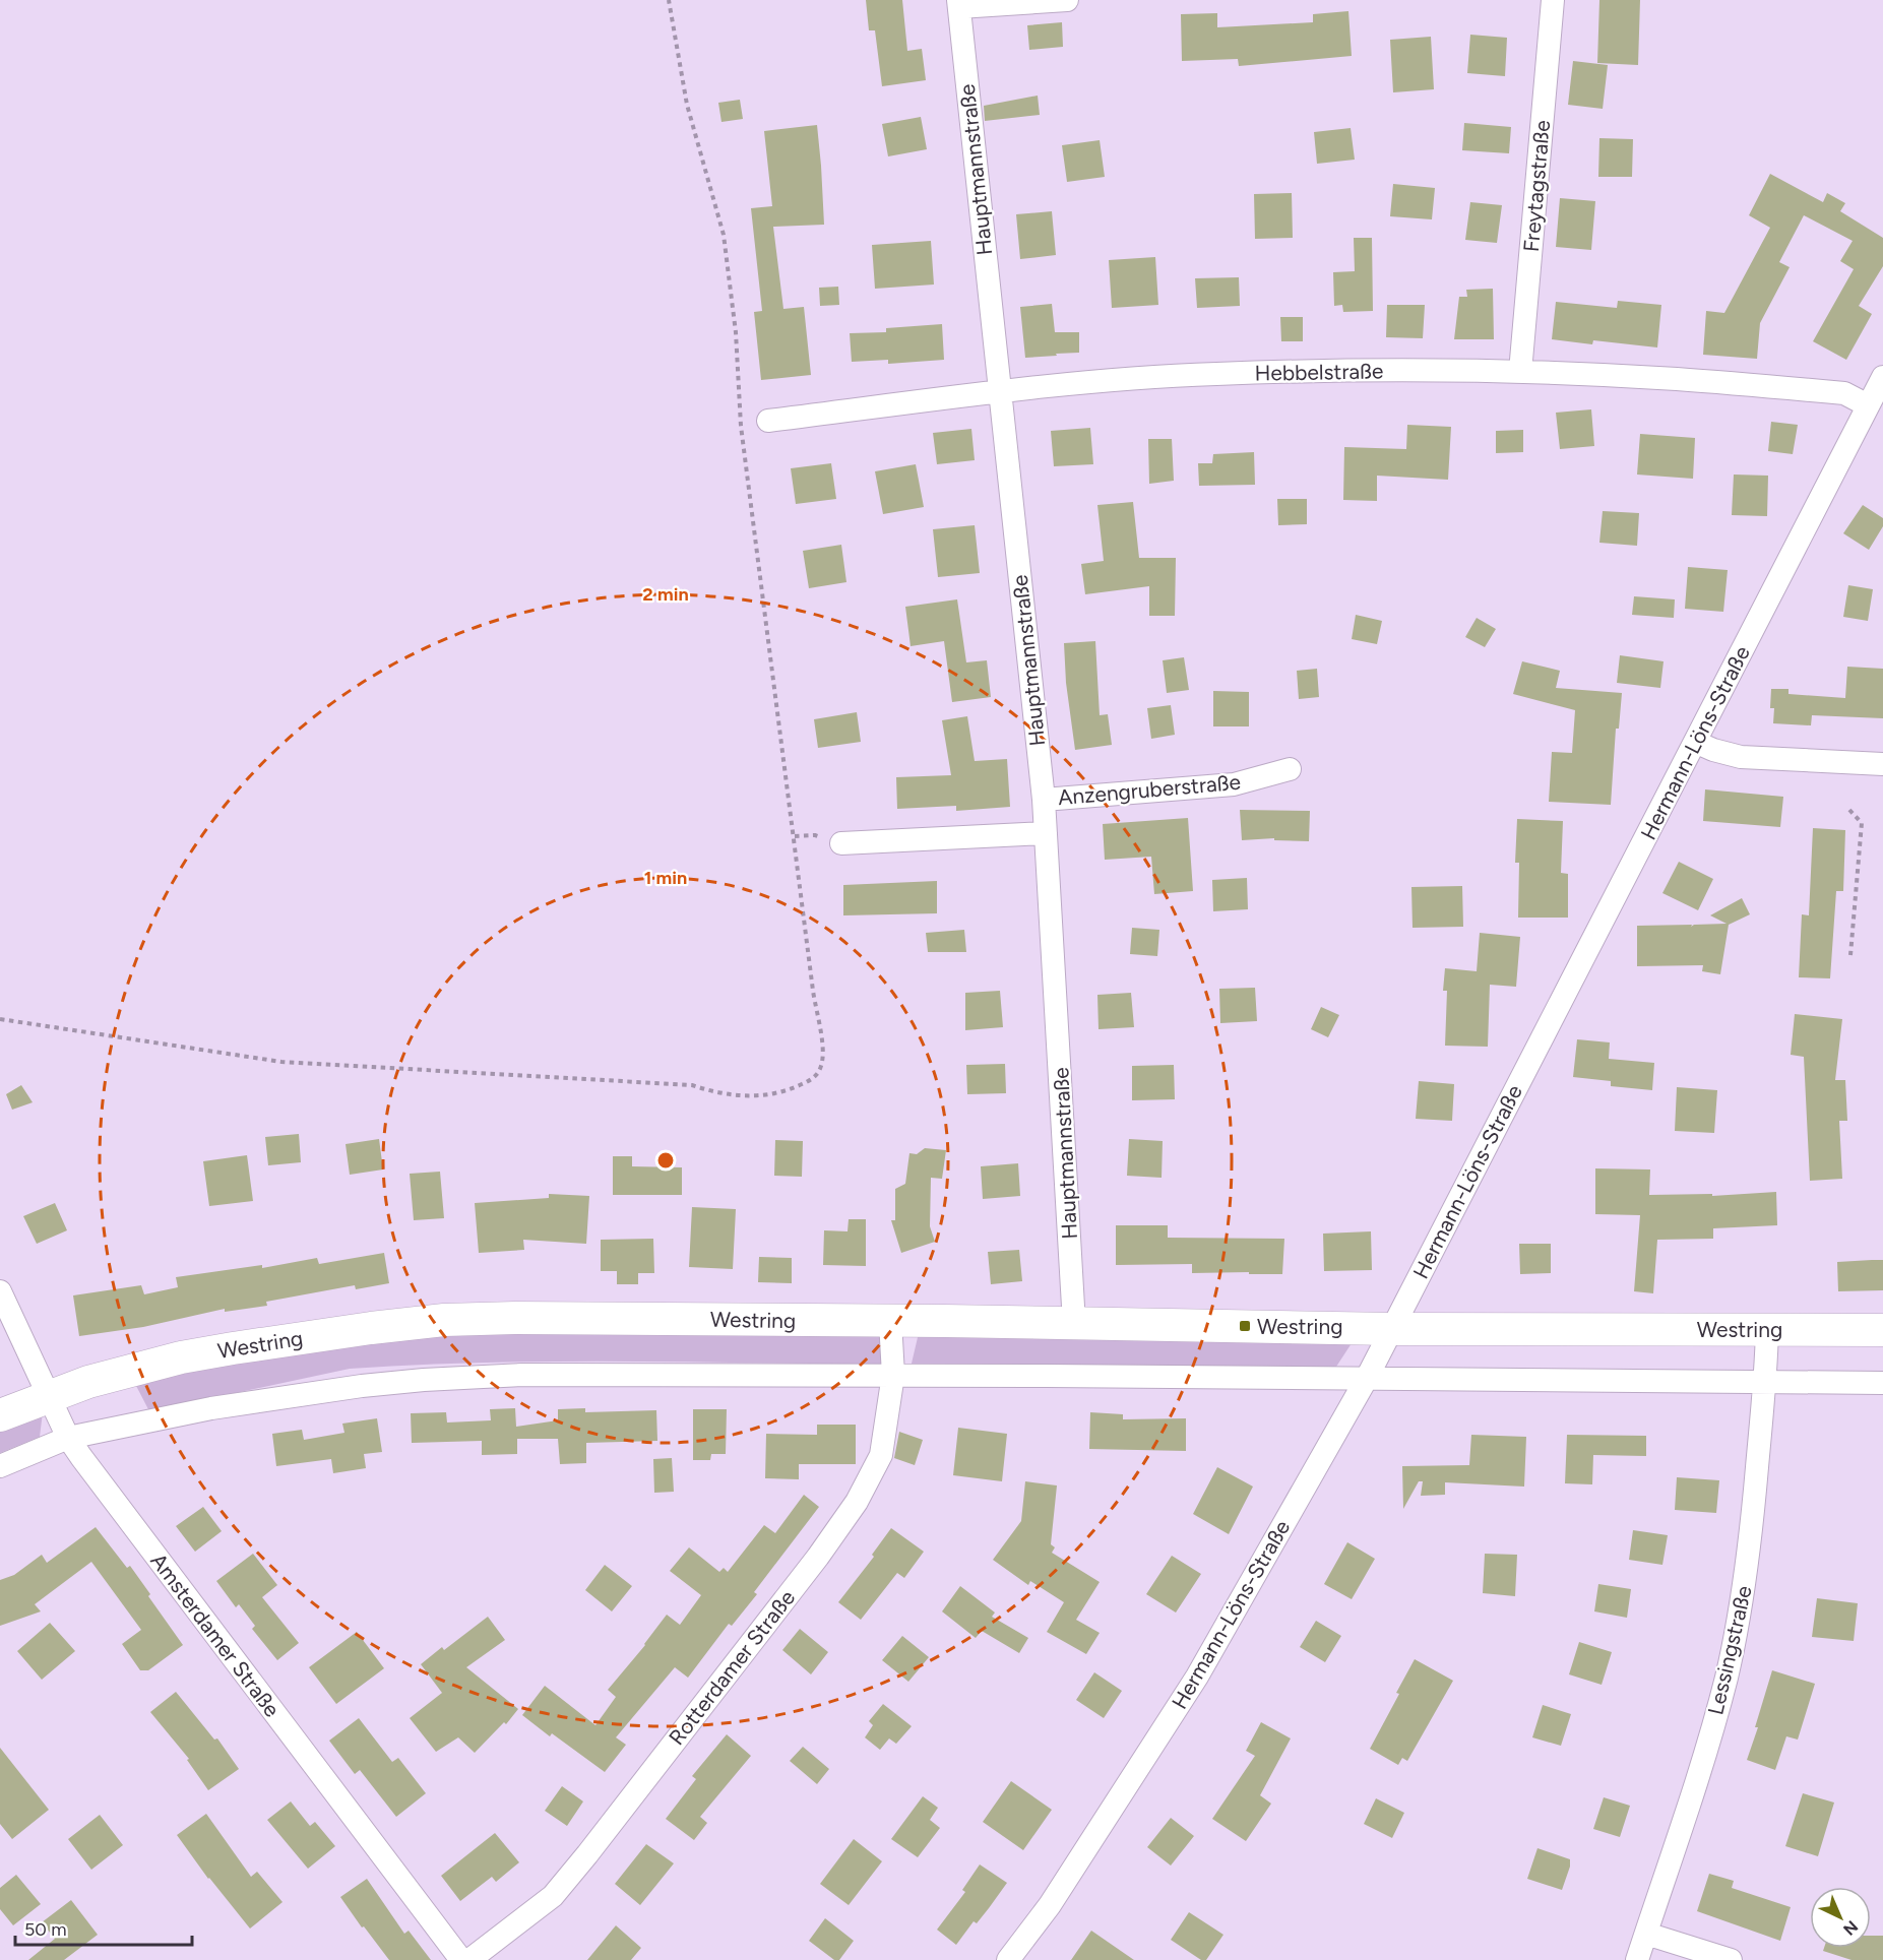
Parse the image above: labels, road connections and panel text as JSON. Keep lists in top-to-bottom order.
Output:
{
  "streets": {
    "street": [
      "Hauptmannstraße",
      "Freytagstraße",
      "Hebbelstraße",
      "Hermann-Löns-Straße",
      "Anzengruberstraße",
      "Westring",
      "Amsterdamer Straße",
      "Lessingstraße",
      "Rotterdamer Straße"
    ]
  },
  "crossings": [
    ["Hauptmannstraße", "Hebbelstraße"],
    ["Hauptmannstraße", "Anzengruberstraße"],
    ["Hauptmannstraße", "Westring"],
    ["Freytagstraße", "Hebbelstraße"],
    ["Hebbelstraße", "Hermann-Löns-Straße"],
    ["Hermann-Löns-Straße", "Westring"],
    ["Westring", "Amsterdamer Straße"],
    ["Westring", "Lessingstraße"],
    ["Westring", "Rotterdamer Straße"]
  ],
  "places": {
    "transit": ["Westring"]
  },
  "scale_bar": "50 m",
  "north": "bottom right",
  "rings": ["2 min", "1 min"]
}
